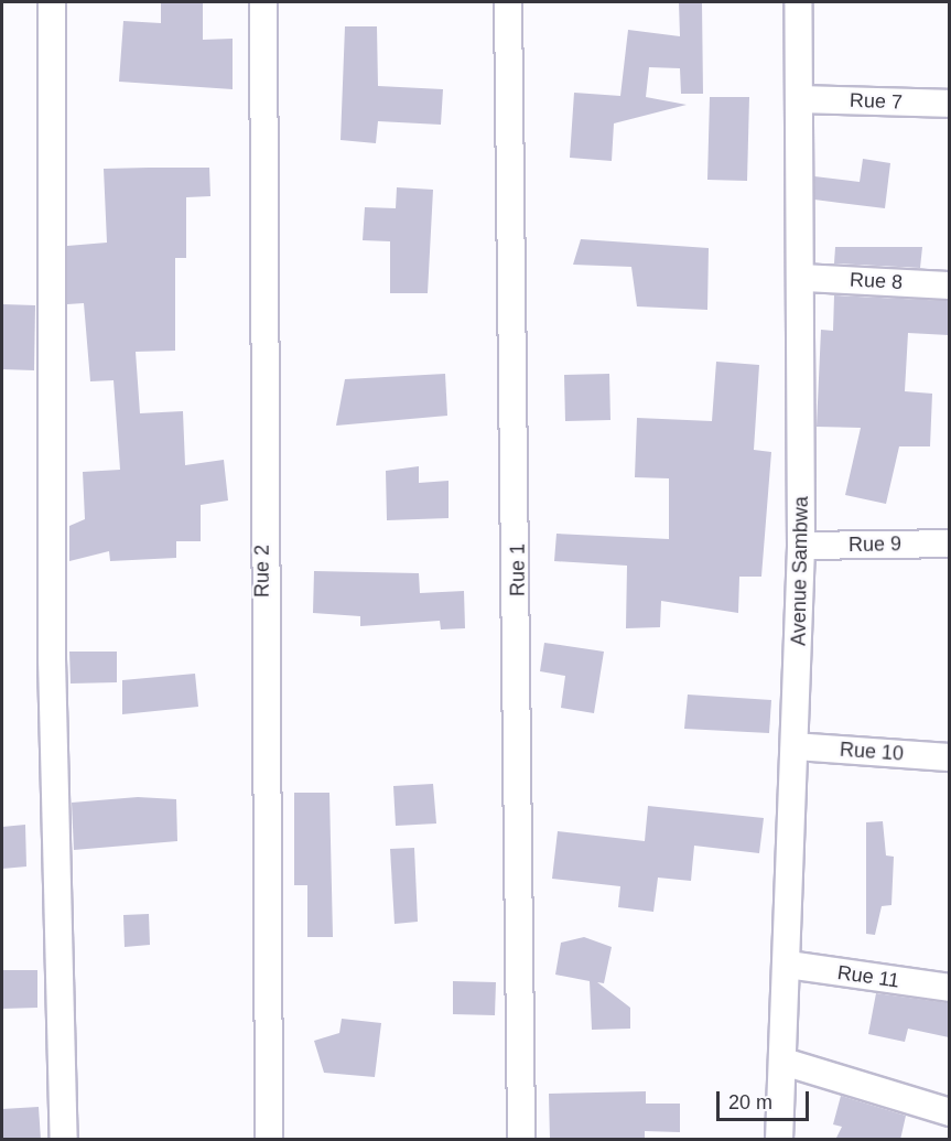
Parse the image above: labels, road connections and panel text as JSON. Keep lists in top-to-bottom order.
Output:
{
  "streets": {
    "street": [
      "Rue 7",
      "Rue 8",
      "Rue 9",
      "Rue 1",
      "Rue 2",
      "Avenue Sambwa",
      "Rue 10",
      "Rue 11"
    ]
  },
  "crossings": [
    ["Rue 7", "Avenue Sambwa"],
    ["Rue 8", "Avenue Sambwa"],
    ["Rue 9", "Avenue Sambwa"],
    ["Avenue Sambwa", "Rue 10"],
    ["Avenue Sambwa", "Rue 11"]
  ],
  "scale_bar": "20 m"
}
